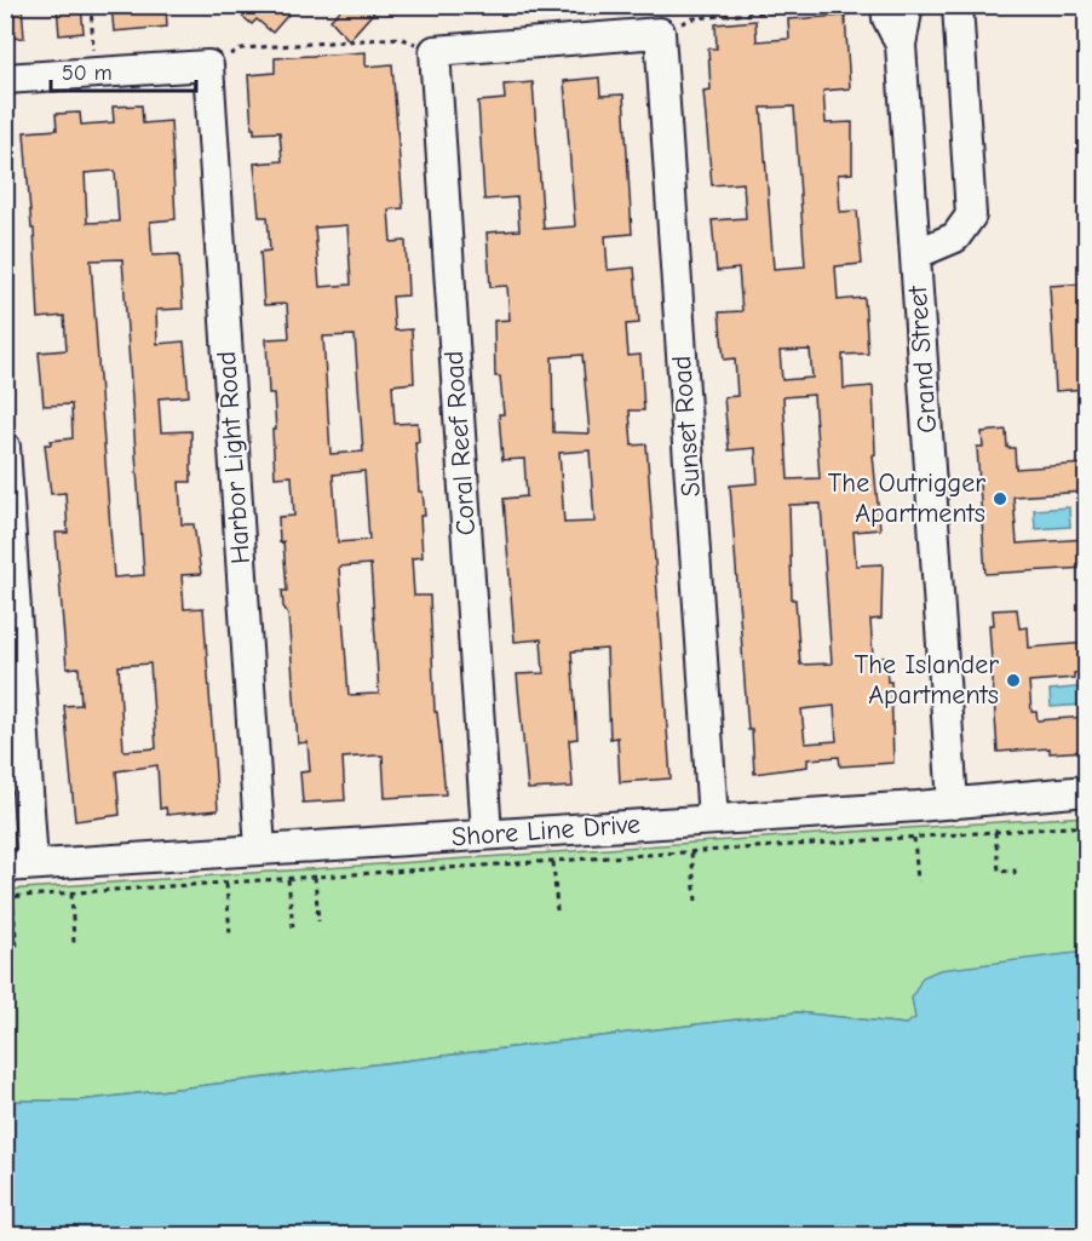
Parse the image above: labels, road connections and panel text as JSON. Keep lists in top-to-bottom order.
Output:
{
  "streets": {
    "street": [
      "Grand Street",
      "Sunset Road",
      "Coral Reef Road",
      "Harbor Light Road",
      "Shore Line Drive"
    ]
  },
  "crossings": [
    ["Grand Street", "Shore Line Drive"],
    ["Sunset Road", "Shore Line Drive"],
    ["Coral Reef Road", "Shore Line Drive"],
    ["Harbor Light Road", "Shore Line Drive"]
  ],
  "places": ["The Outrigger Apartments", "The Islander Apartments"],
  "scale_bar": "50 m"
}
